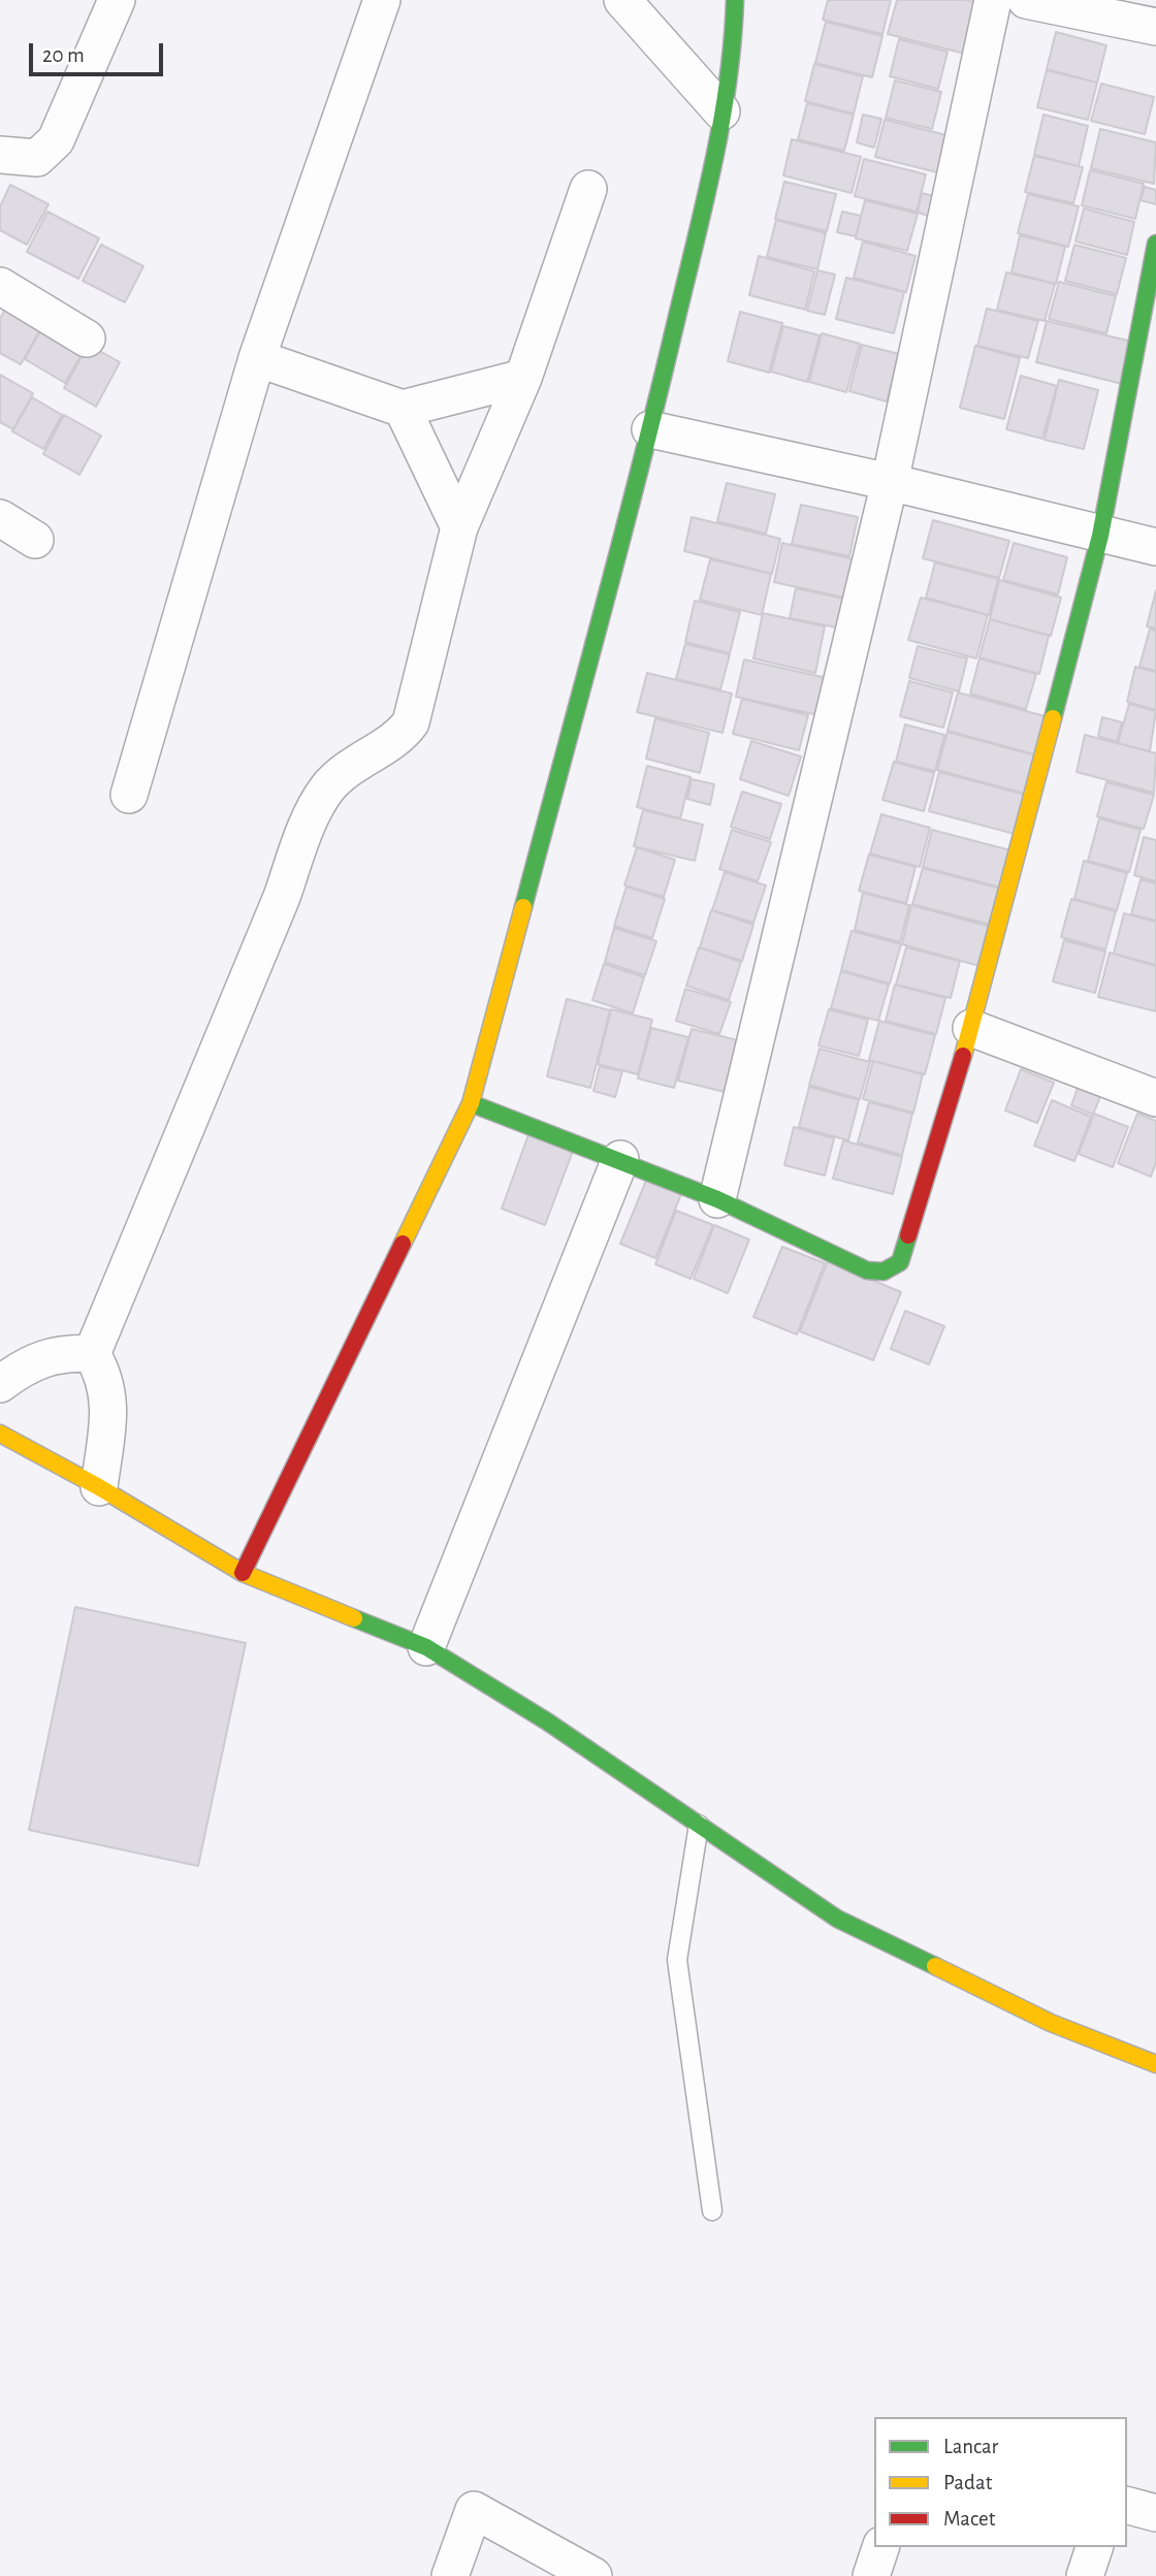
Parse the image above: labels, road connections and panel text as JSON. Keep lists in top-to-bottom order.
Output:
{
  "legend": ["Lancar", "Padat", "Macet"],
  "scale_bar": "20 m"
}
